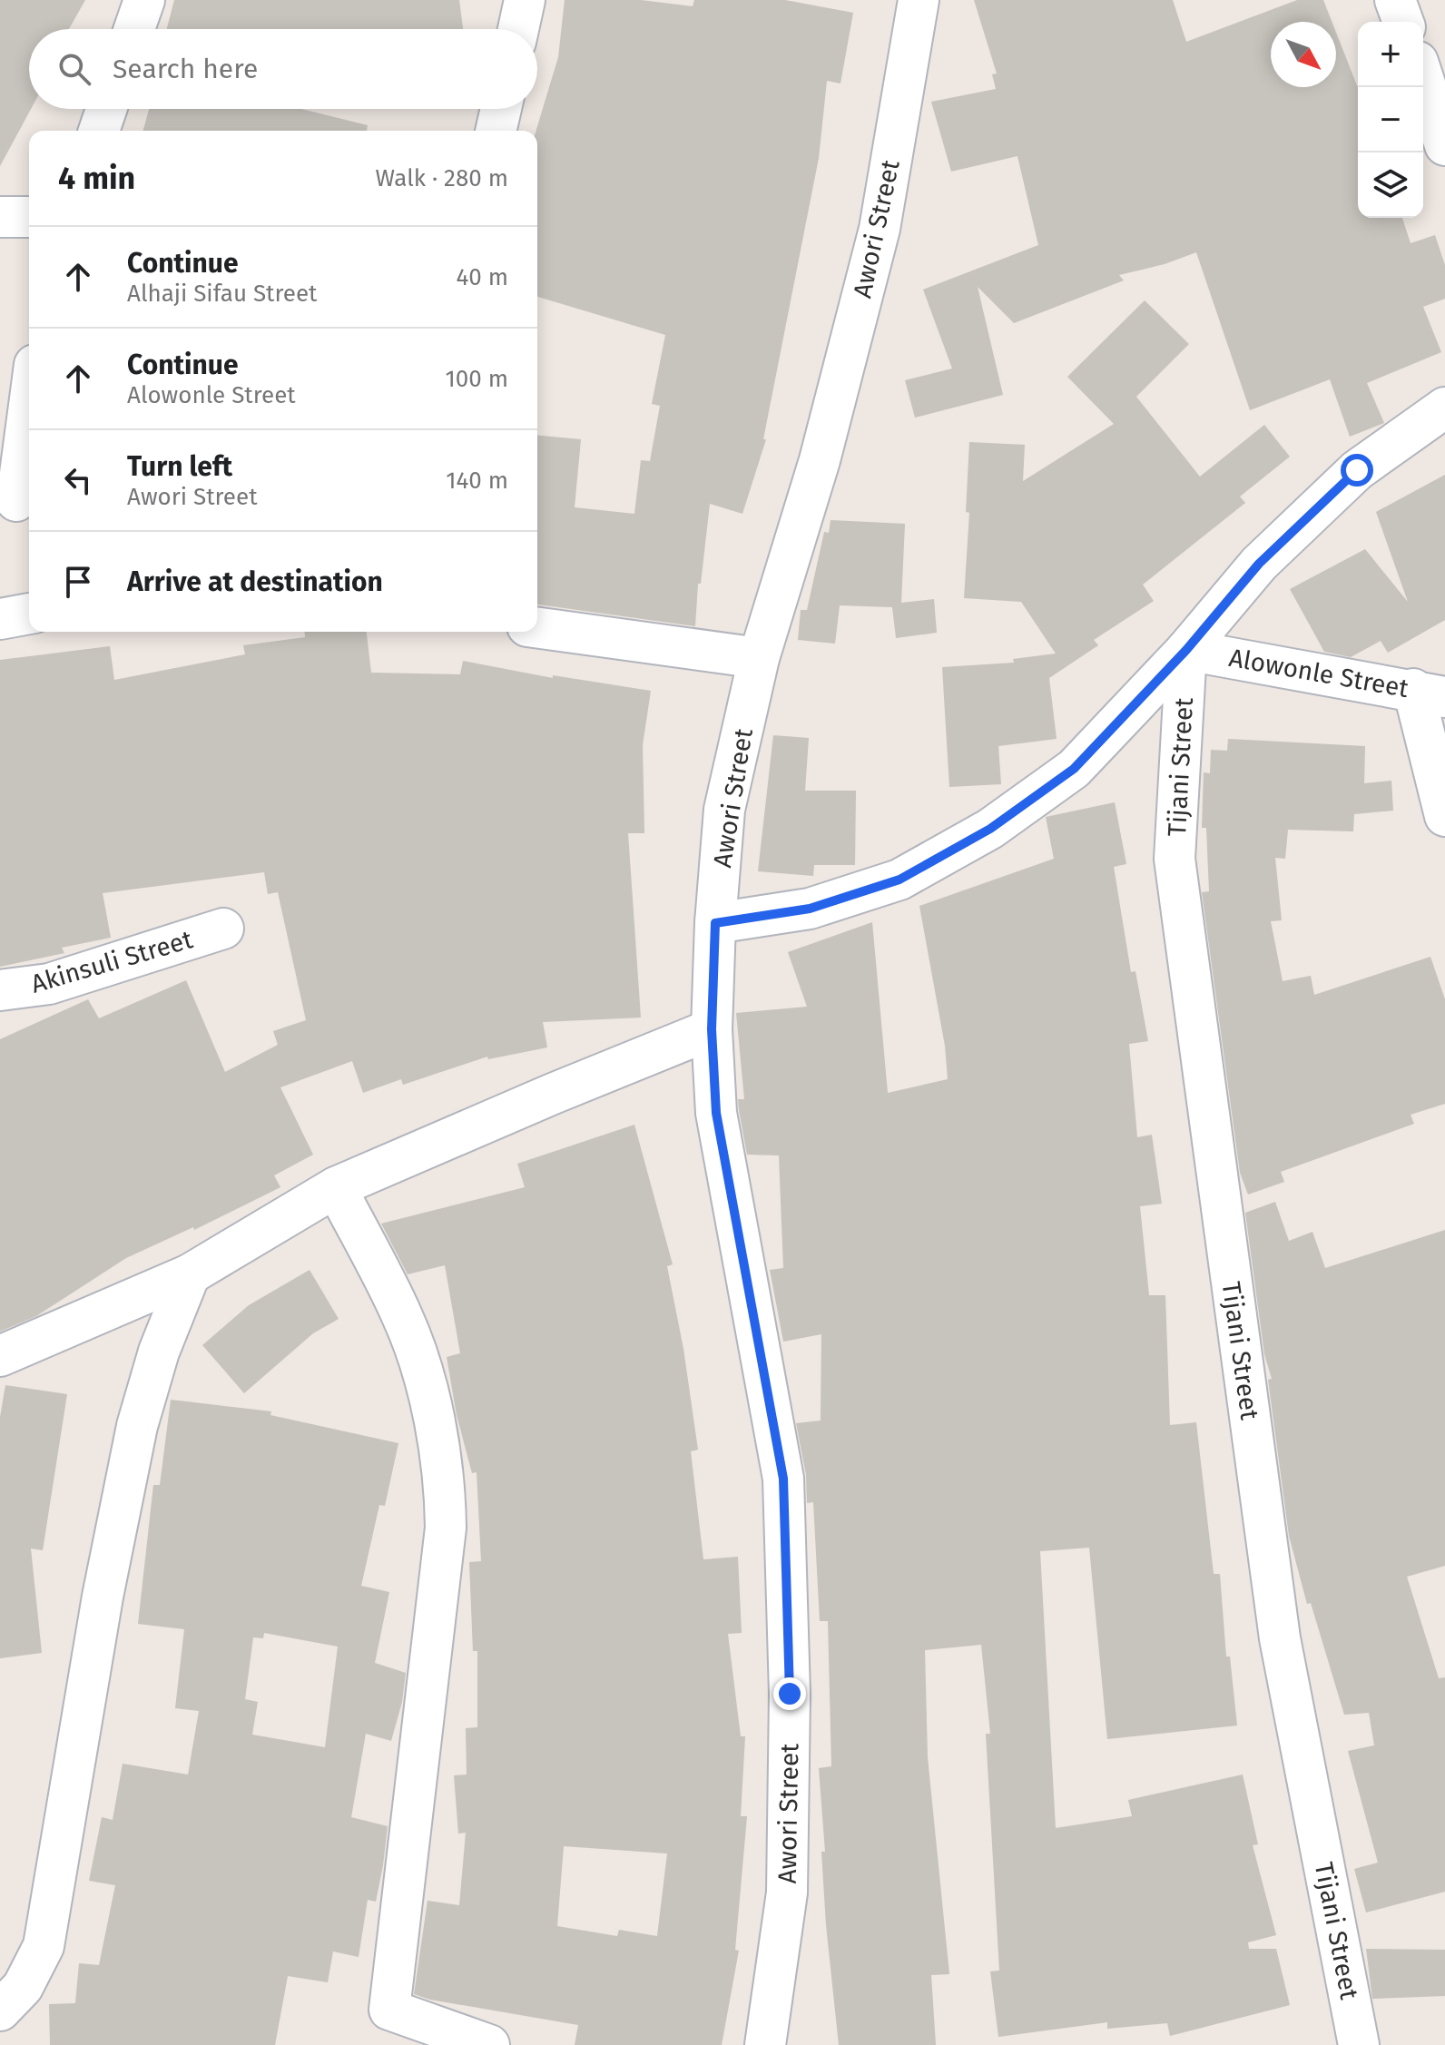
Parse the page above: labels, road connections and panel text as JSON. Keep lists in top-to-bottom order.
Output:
{
  "streets": {
    "street": [
      "Awori Street",
      "Alowonle Street",
      "Tijani Street",
      "Akinsuli Street"
    ]
  },
  "crossings": [
    ["Alowonle Street", "Tijani Street"]
  ],
  "north": "bottom right",
  "page": {
    "map_buttons": ["+", "−"],
    "search": "Search here",
    "heading": ["4 min", "Walk · 280 m"],
    "list": [
      ["Continue", "Alhaji Sifau Street", "40 m"],
      ["Continue", "Alowonle Street", "100 m"],
      ["Turn left", "Awori Street", "140 m"],
      "Arrive at destination"
    ]
  }
}
